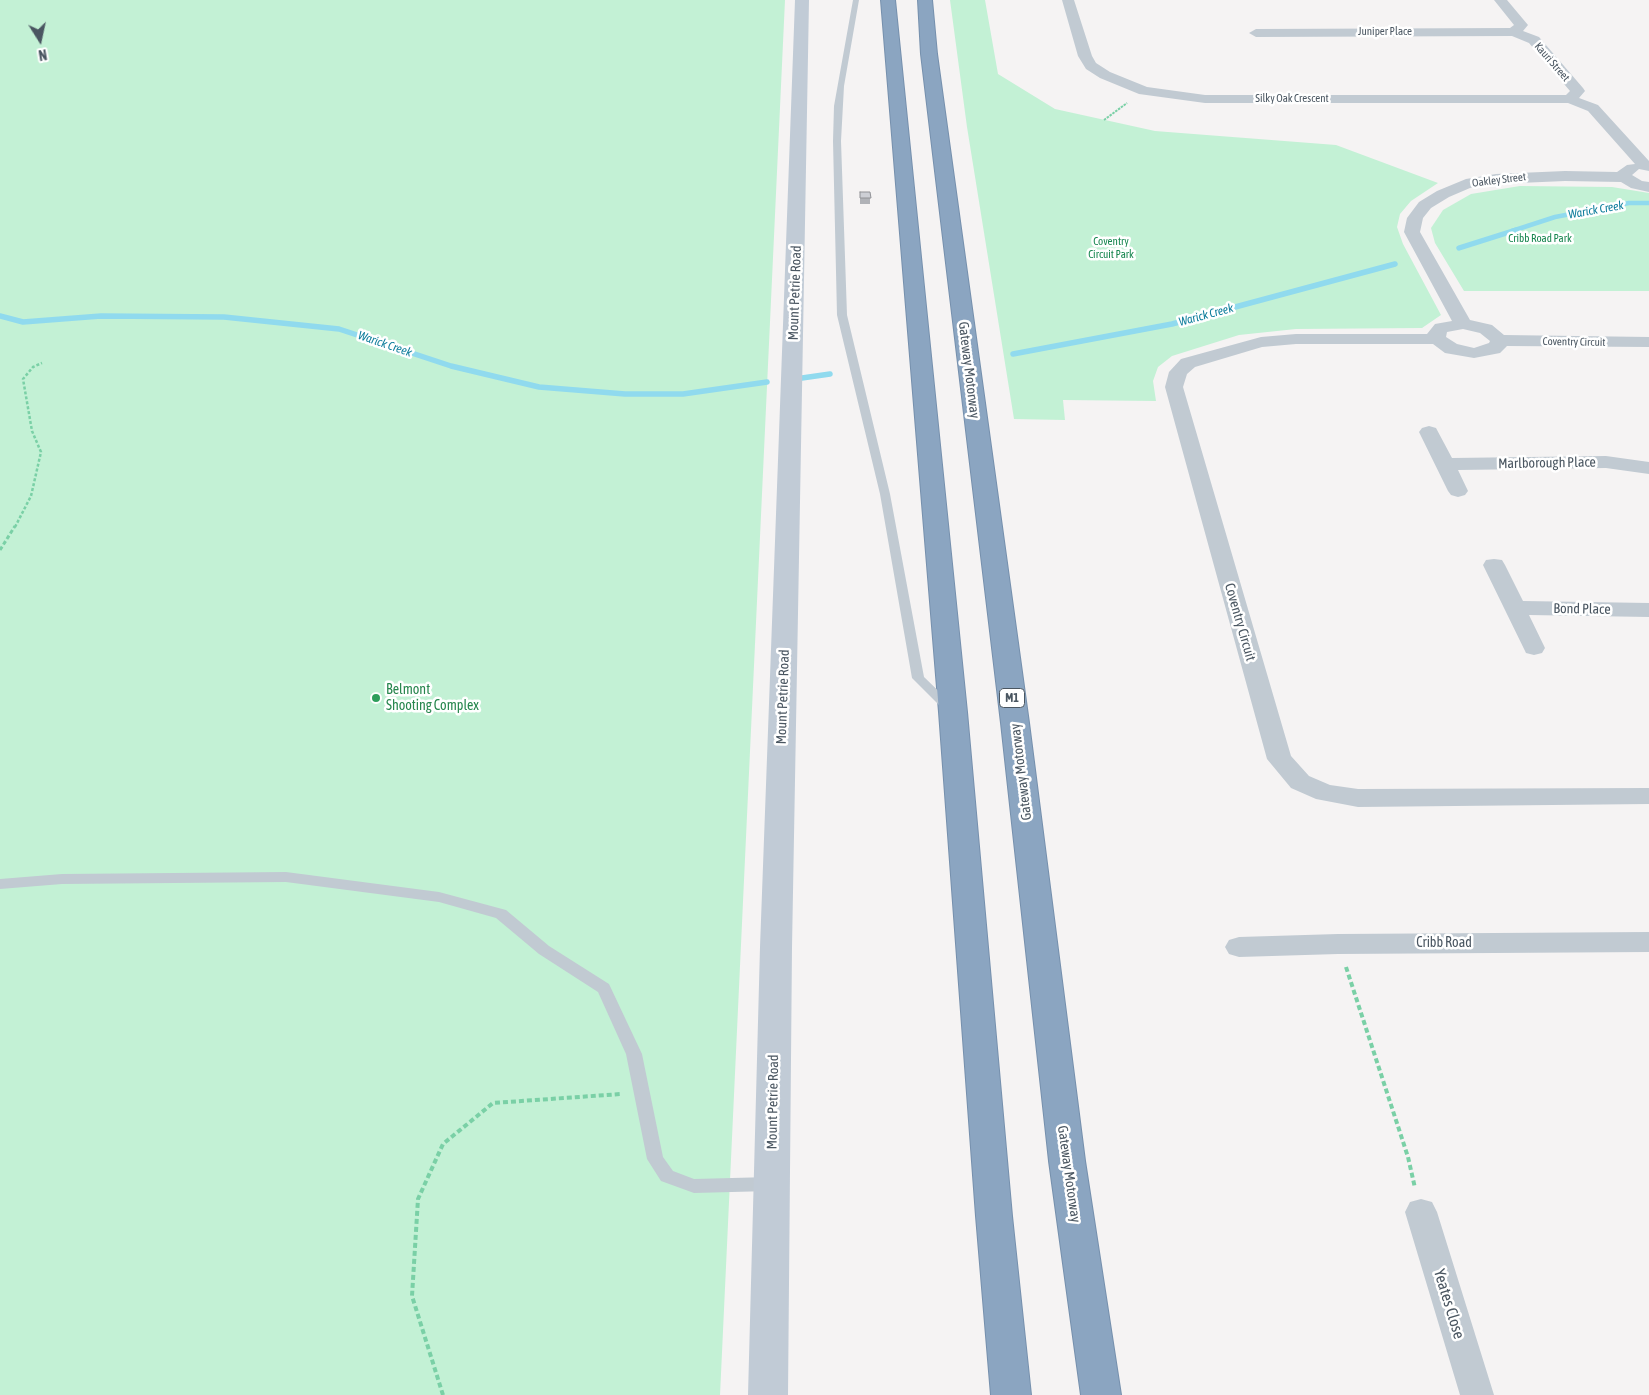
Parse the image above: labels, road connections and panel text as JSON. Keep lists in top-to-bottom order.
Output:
{
  "streets": {
    "highway": ["Gateway Motorway", "M1"],
    "street": [
      "Juniper Place",
      "Kauri Street",
      "Silky Oak Crescent",
      "Oakley Street",
      "Mount Petrie Road",
      "Coventry Circuit",
      "Marlborough Place",
      "Bond Place",
      "Cribb Road",
      "Yeates Close"
    ]
  },
  "crossings": [
    ["Juniper Place", "Kauri Street"],
    ["Kauri Street", "Silky Oak Crescent"]
  ],
  "water": ["Warick Creek"],
  "parks": ["Cribb Road Park", "Coventry Circuit Park"],
  "places": ["Belmont Shooting Complex"],
  "north": "bottom"
}
